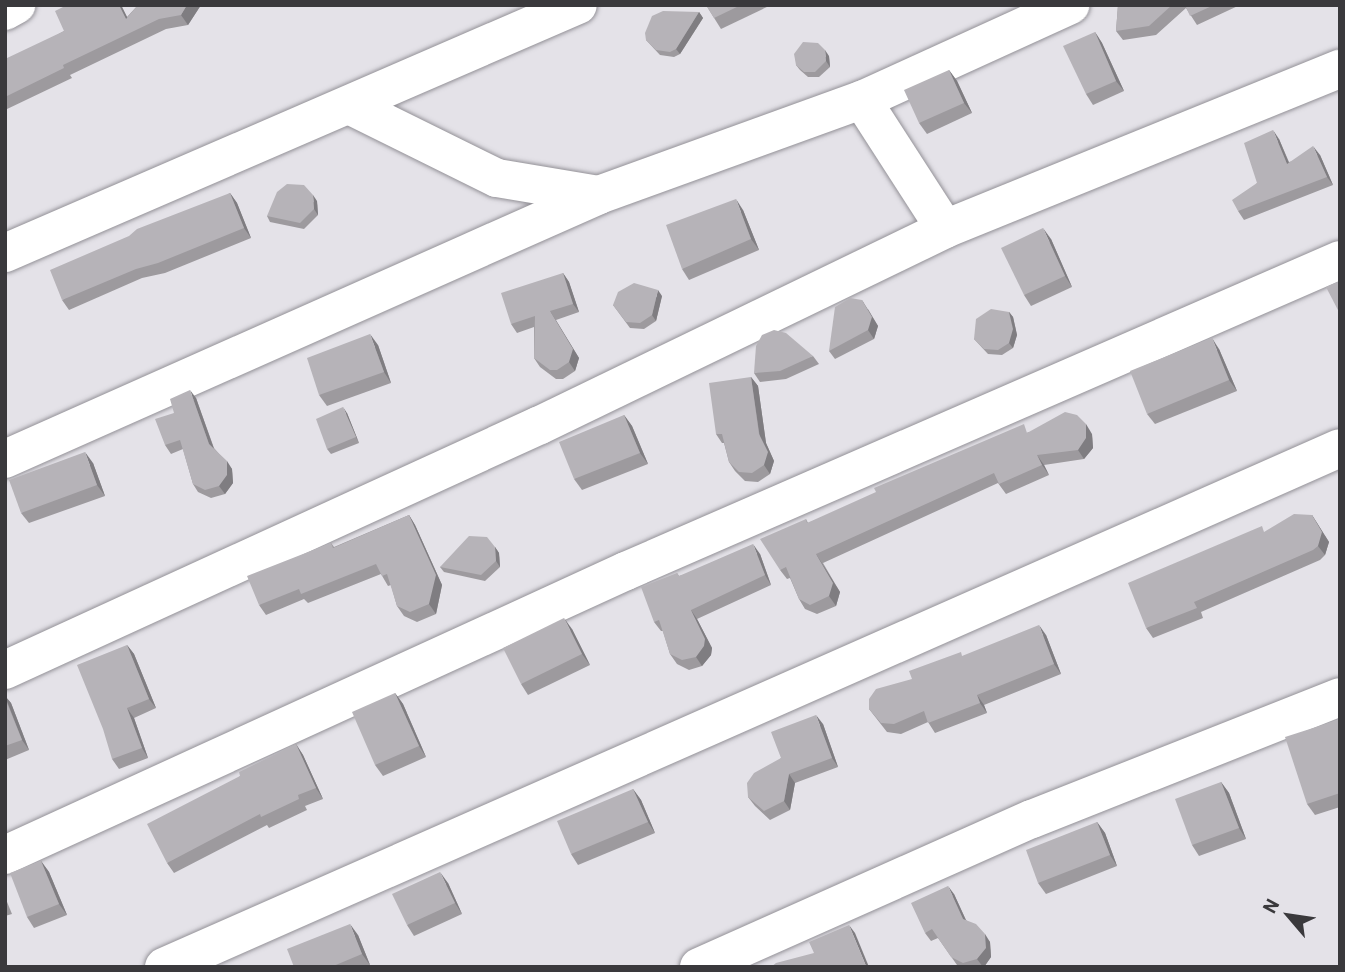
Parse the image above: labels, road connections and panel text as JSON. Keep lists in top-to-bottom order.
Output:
{
  "north": "top left"
}
